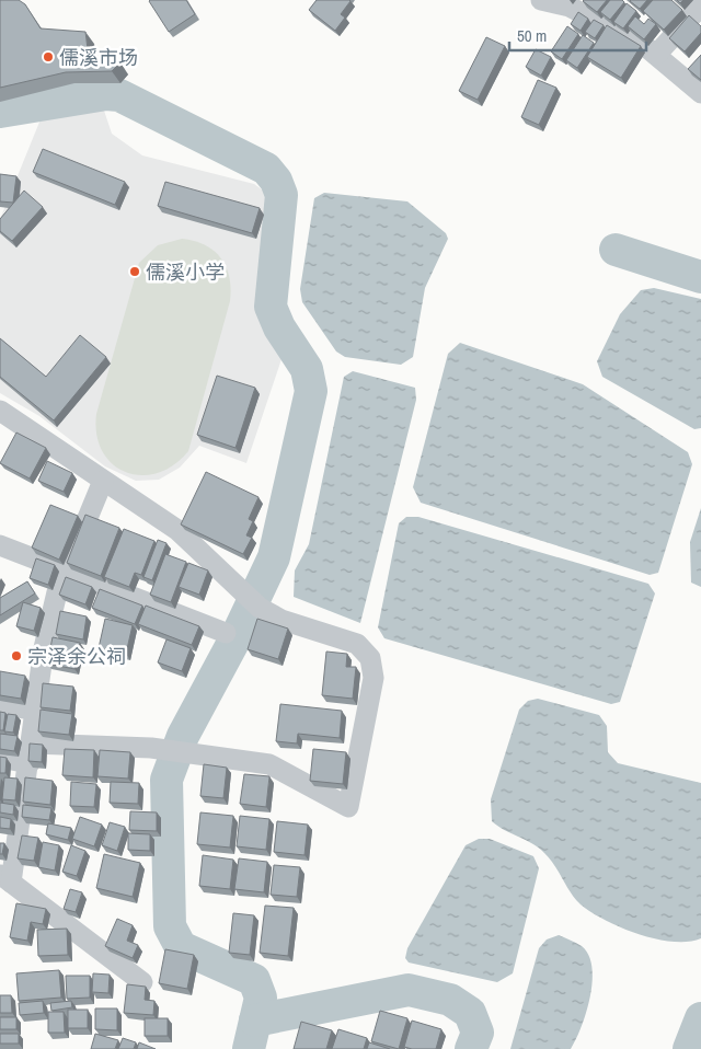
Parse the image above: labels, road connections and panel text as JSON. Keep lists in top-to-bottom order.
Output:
{
  "places": ["儒溪市场", "儒溪小学", "宗泽余公祠"],
  "scale_bar": "50 m"
}
